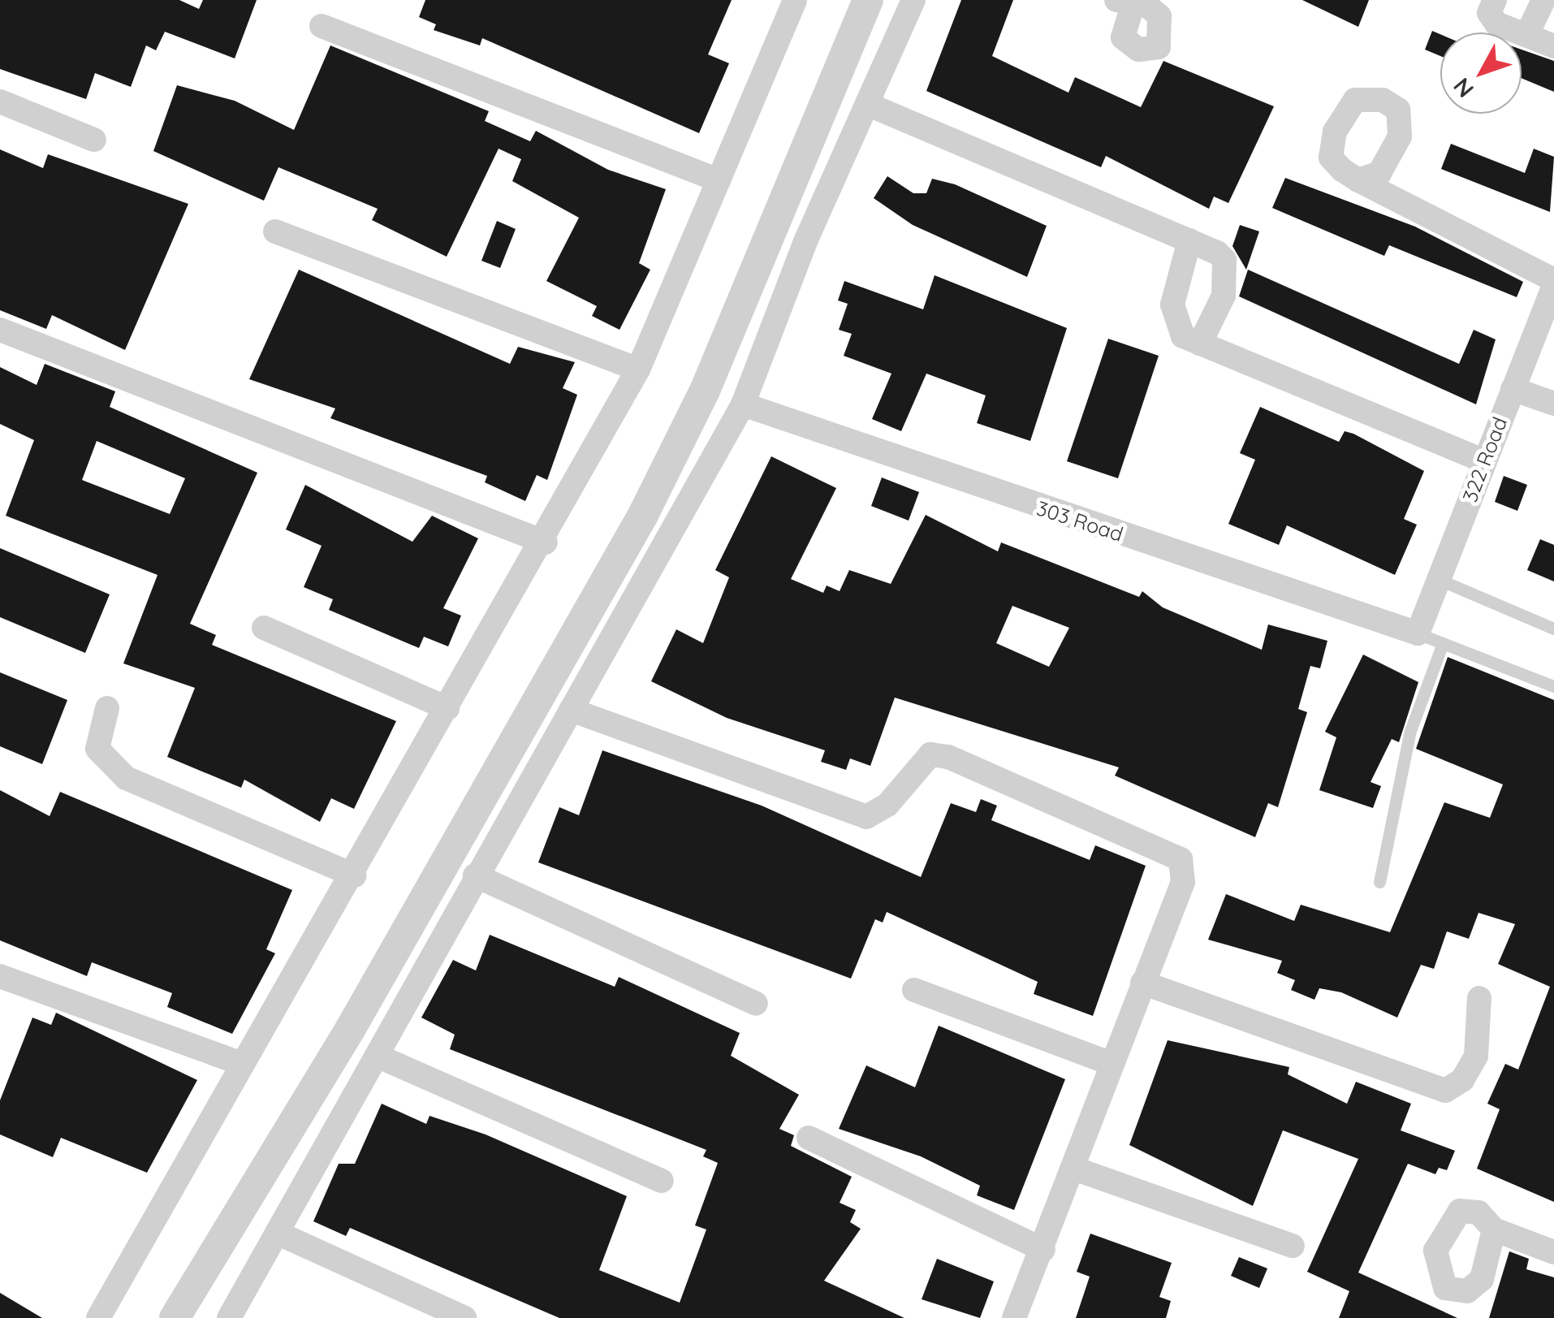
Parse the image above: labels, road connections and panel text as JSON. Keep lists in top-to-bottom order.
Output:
{
  "streets": {
    "street": ["322 Road", "303 Road"]
  },
  "crossings": [
    ["322 Road", "303 Road"]
  ],
  "north": "bottom left"
}
